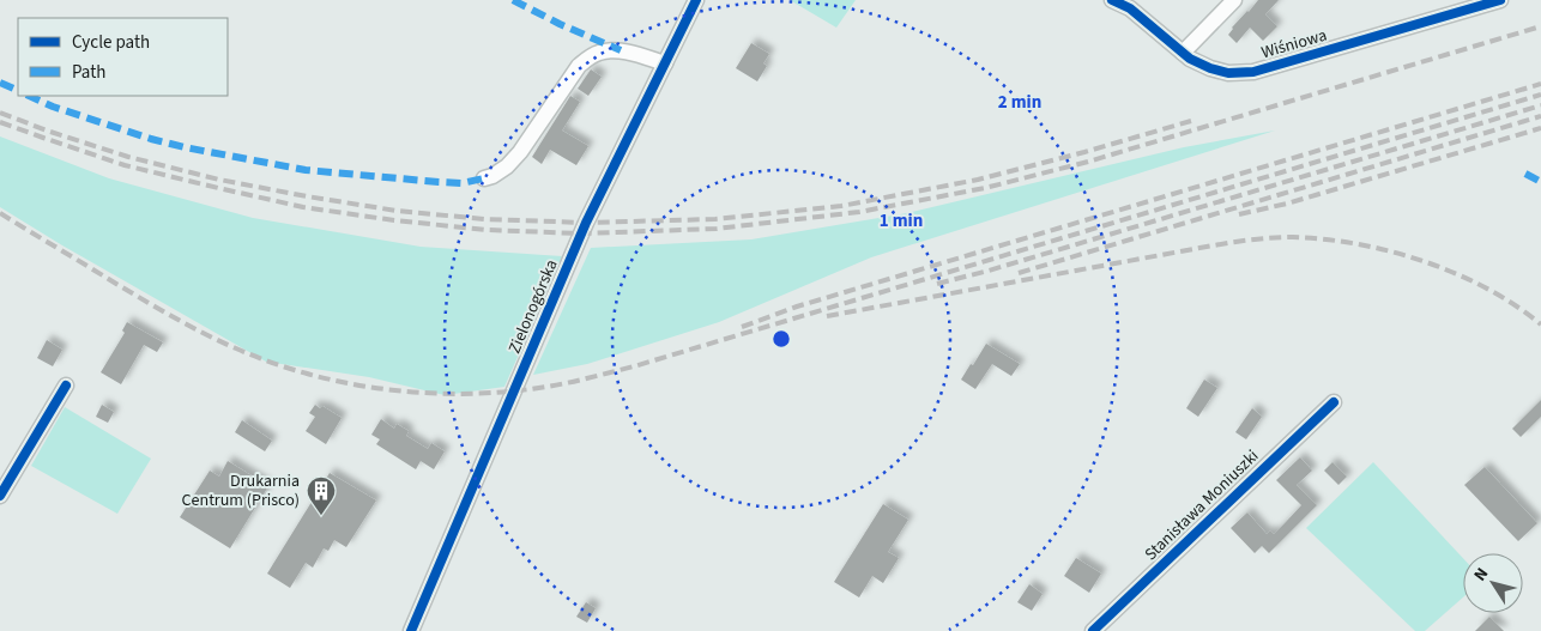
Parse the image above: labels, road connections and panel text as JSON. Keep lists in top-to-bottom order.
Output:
{
  "streets": {
    "street": ["Wiśniowa", "Zielonogórska", "Stanisława Moniuszki"]
  },
  "places": {
    "building": ["Drukarnia Centrum (Prisco)"]
  },
  "legend": ["Cycle path", "Path"],
  "north": "top left",
  "rings": ["2 min", "1 min"]
}
